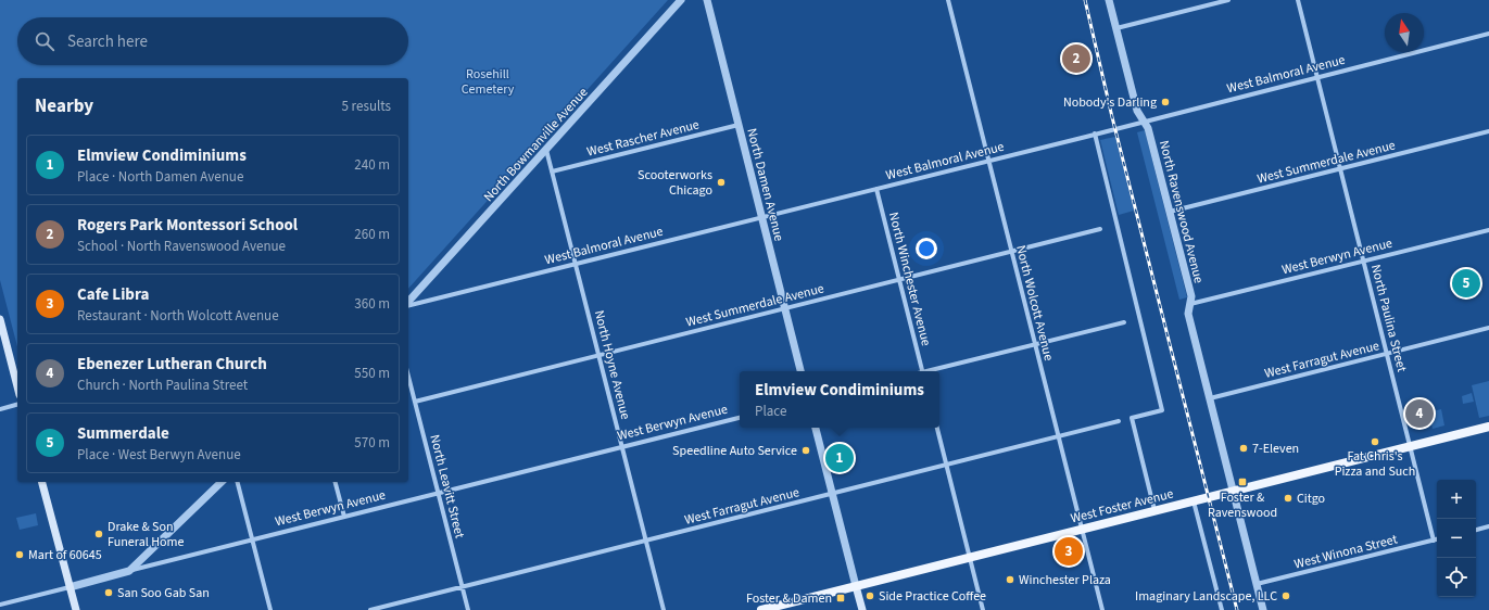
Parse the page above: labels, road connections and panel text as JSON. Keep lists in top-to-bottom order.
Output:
{
  "streets": {
    "main road": ["West Foster Avenue"],
    "street": [
      "West Balmoral Avenue",
      "West Rascher Avenue",
      "North Bowmanville Avenue",
      "West Summerdale Avenue",
      "North Damen Avenue",
      "North Ravenswood Avenue",
      "West Berwyn Avenue",
      "North Winchester Avenue",
      "North Wolcott Avenue",
      "North Paulina Street",
      "West Farragut Avenue",
      "North Hoyne Avenue",
      "North Leavitt Street",
      "West Winona Street"
    ]
  },
  "crossings": [
    ["West Balmoral Avenue", "North Damen Avenue"],
    ["West Balmoral Avenue", "North Ravenswood Avenue"],
    ["West Balmoral Avenue", "North Winchester Avenue"],
    ["West Balmoral Avenue", "North Wolcott Avenue"],
    ["West Balmoral Avenue", "North Paulina Street"],
    ["West Balmoral Avenue", "North Hoyne Avenue"],
    ["West Rascher Avenue", "North Damen Avenue"],
    ["West Rascher Avenue", "North Hoyne Avenue"],
    ["North Bowmanville Avenue", "North Hoyne Avenue"],
    ["West Summerdale Avenue", "North Damen Avenue"],
    ["West Summerdale Avenue", "North Ravenswood Avenue"],
    ["West Summerdale Avenue", "North Winchester Avenue"],
    ["West Summerdale Avenue", "North Wolcott Avenue"],
    ["West Summerdale Avenue", "North Paulina Street"],
    ["West Summerdale Avenue", "North Hoyne Avenue"],
    ["West Summerdale Avenue", "North Leavitt Street"],
    ["North Ravenswood Avenue", "West Berwyn Avenue"],
    ["North Ravenswood Avenue", "West Farragut Avenue"],
    ["North Ravenswood Avenue", "West Foster Avenue"],
    ["North Ravenswood Avenue", "West Winona Street"],
    ["West Berwyn Avenue", "North Paulina Street"],
    ["West Berwyn Avenue", "North Hoyne Avenue"],
    ["West Berwyn Avenue", "North Leavitt Street"],
    ["North Wolcott Avenue", "West Farragut Avenue"],
    ["North Wolcott Avenue", "West Foster Avenue"],
    ["North Paulina Street", "West Farragut Avenue"],
    ["North Paulina Street", "West Foster Avenue"],
    ["North Paulina Street", "West Winona Street"],
    ["West Farragut Avenue", "North Hoyne Avenue"],
    ["West Farragut Avenue", "North Leavitt Street"]
  ],
  "parks": ["Rosehill Cemetery"],
  "places": {
    "other": [
      "Nobody's Darling",
      "Scooterworks Chicago",
      "Fat Chris's Pizza and Such",
      "7-Eleven",
      "Speedline Auto Service",
      "Citgo",
      "Drake & Son Funeral Home",
      "Mart of 60645",
      "Winchester Plaza",
      "San Soo Gab San",
      "Side Practice Coffee",
      "Imaginary Landscape, LLC"
    ],
    "transit": ["Foster & Ravenswood", "Foster & Damen"]
  },
  "north": "top",
  "page": {
    "search": "Search here",
    "pins": [
      "2",
      "5",
      "4",
      "1",
      "3"
    ],
    "heading": ["Nearby", "5 results"],
    "list": [
      {
        "mark": "1",
        "name": "Elmview Condiminiums",
        "note": "Place · North Damen Avenue",
        "value": "240 m"
      },
      {
        "mark": "2",
        "name": "Rogers Park Montessori School",
        "note": "School · North Ravenswood Avenue",
        "value": "260 m"
      },
      {
        "mark": "3",
        "name": "Cafe Libra",
        "note": "Restaurant · North Wolcott Avenue",
        "value": "360 m"
      },
      {
        "mark": "4",
        "name": "Ebenezer Lutheran Church",
        "note": "Church · North Paulina Street",
        "value": "550 m"
      },
      {
        "mark": "5",
        "name": "Summerdale",
        "note": "Place · West Berwyn Avenue",
        "value": "570 m"
      }
    ],
    "popup": ["Elmview Condiminiums", "Place"],
    "map_buttons": ["+", "−"]
  }
}
